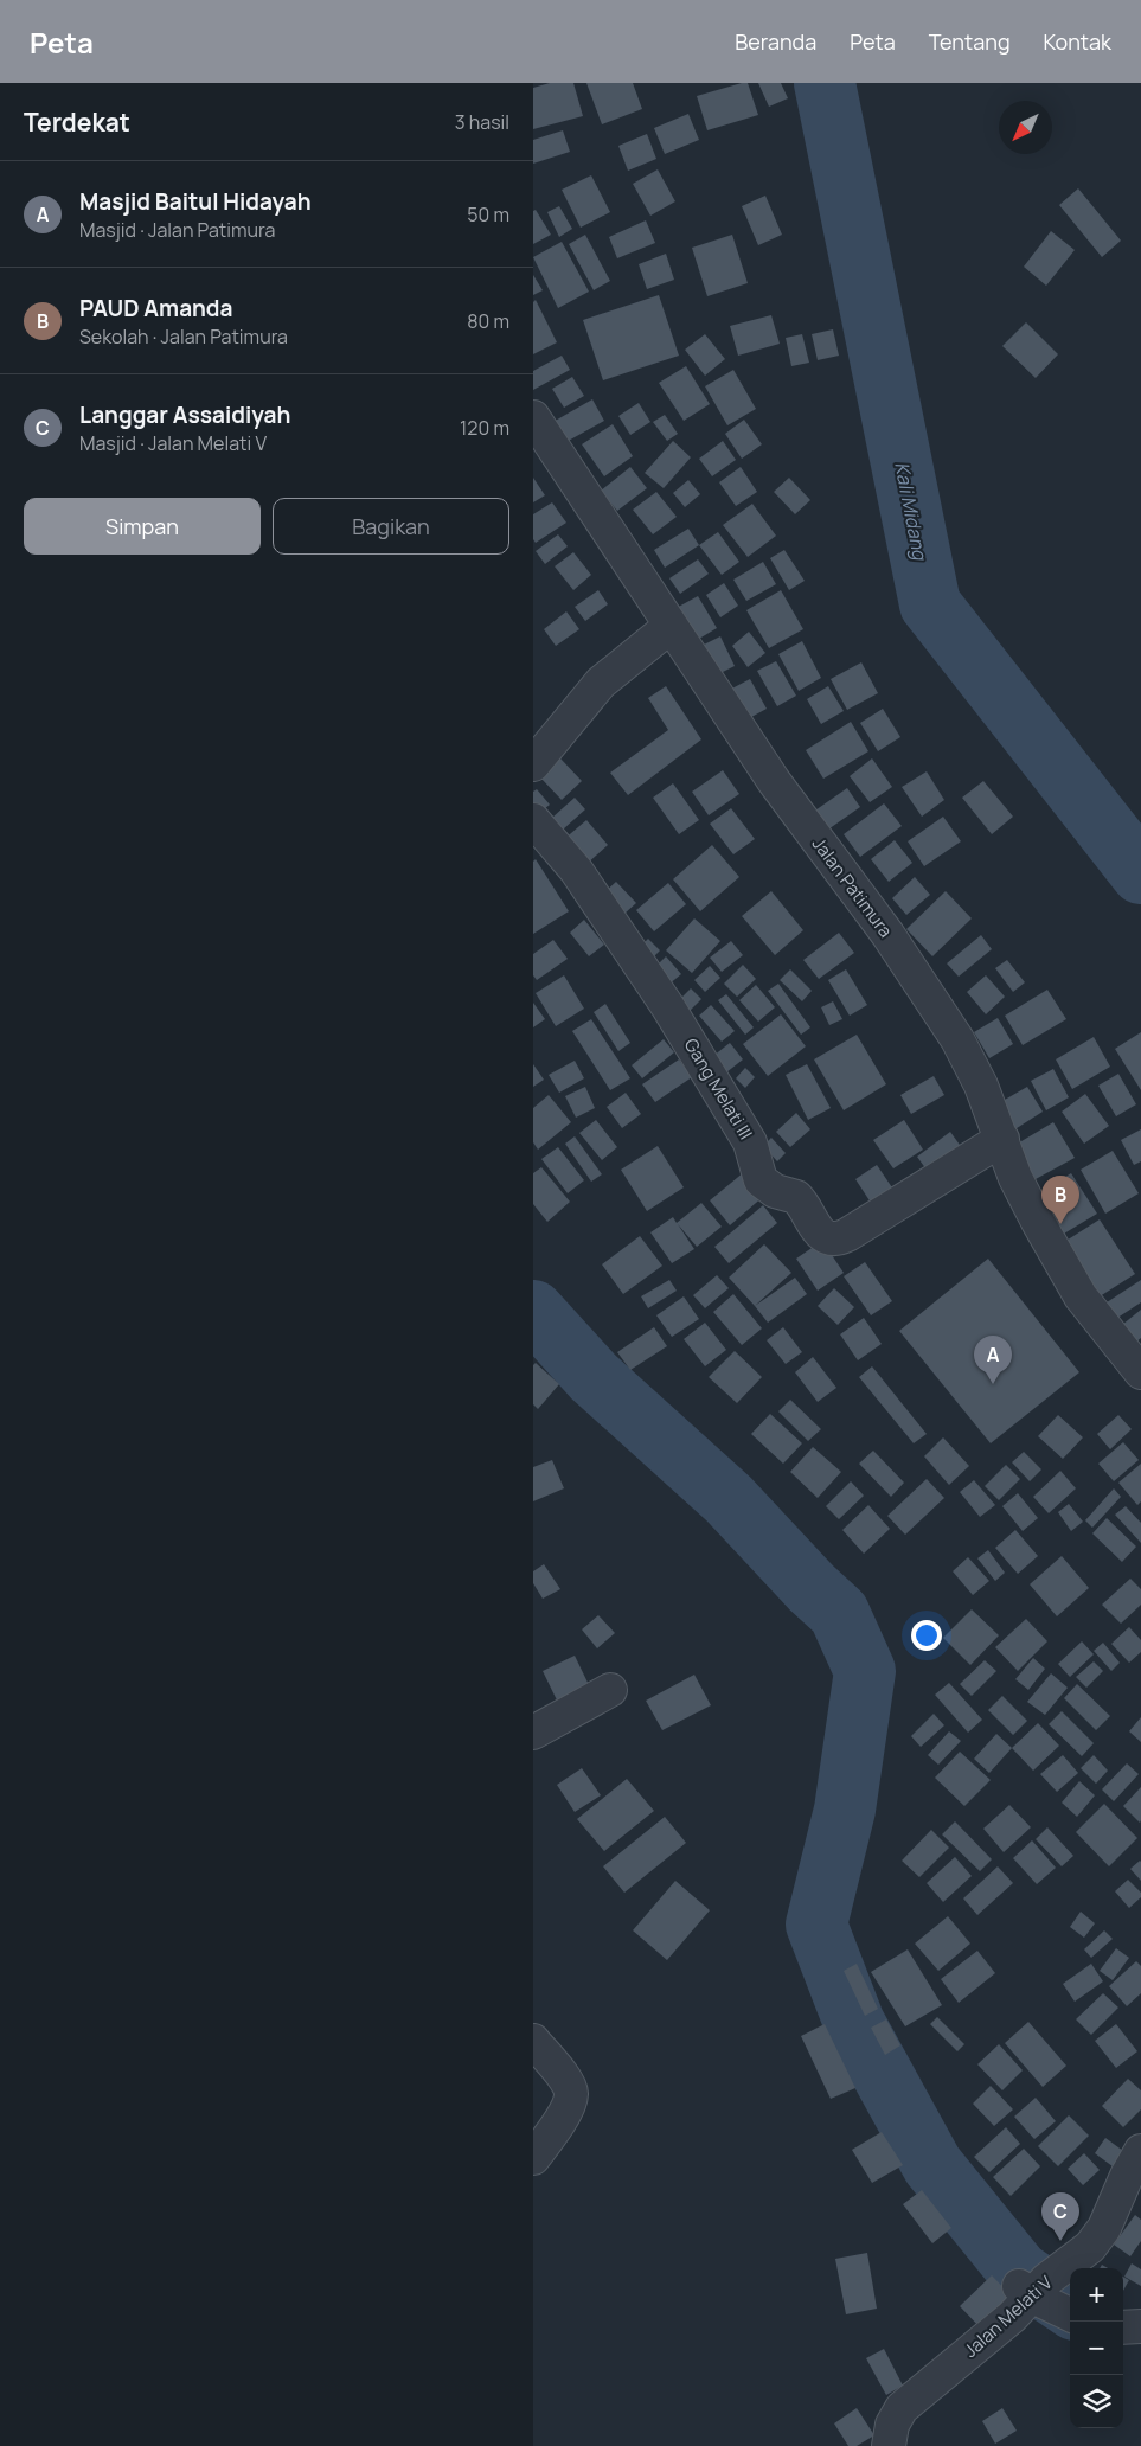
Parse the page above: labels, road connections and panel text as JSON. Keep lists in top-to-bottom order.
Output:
{
  "streets": {
    "street": ["Jalan Patimura", "Gang Melati III", "Jalan Melati V"]
  },
  "crossings": [
    ["Jalan Patimura", "Gang Melati III"]
  ],
  "water": ["Kali Midang"],
  "north": "bottom left",
  "page": {
    "header": "Peta",
    "nav": [
      "Beranda",
      "Peta",
      "Tentang",
      "Kontak"
    ],
    "heading": ["Terdekat", "3 hasil"],
    "list": [
      {
        "mark": "A",
        "name": "Masjid Baitul Hidayah",
        "note": "Masjid · Jalan Patimura",
        "value": "50 m"
      },
      {
        "mark": "B",
        "name": "PAUD Amanda",
        "note": "Sekolah · Jalan Patimura",
        "value": "80 m"
      },
      {
        "mark": "C",
        "name": "Langgar Assaidiyah",
        "note": "Masjid · Jalan Melati V",
        "value": "120 m"
      }
    ],
    "buttons": ["Simpan", "Bagikan"],
    "pins": ["B", "A", "C"],
    "map_buttons": ["+", "−"]
  }
}
